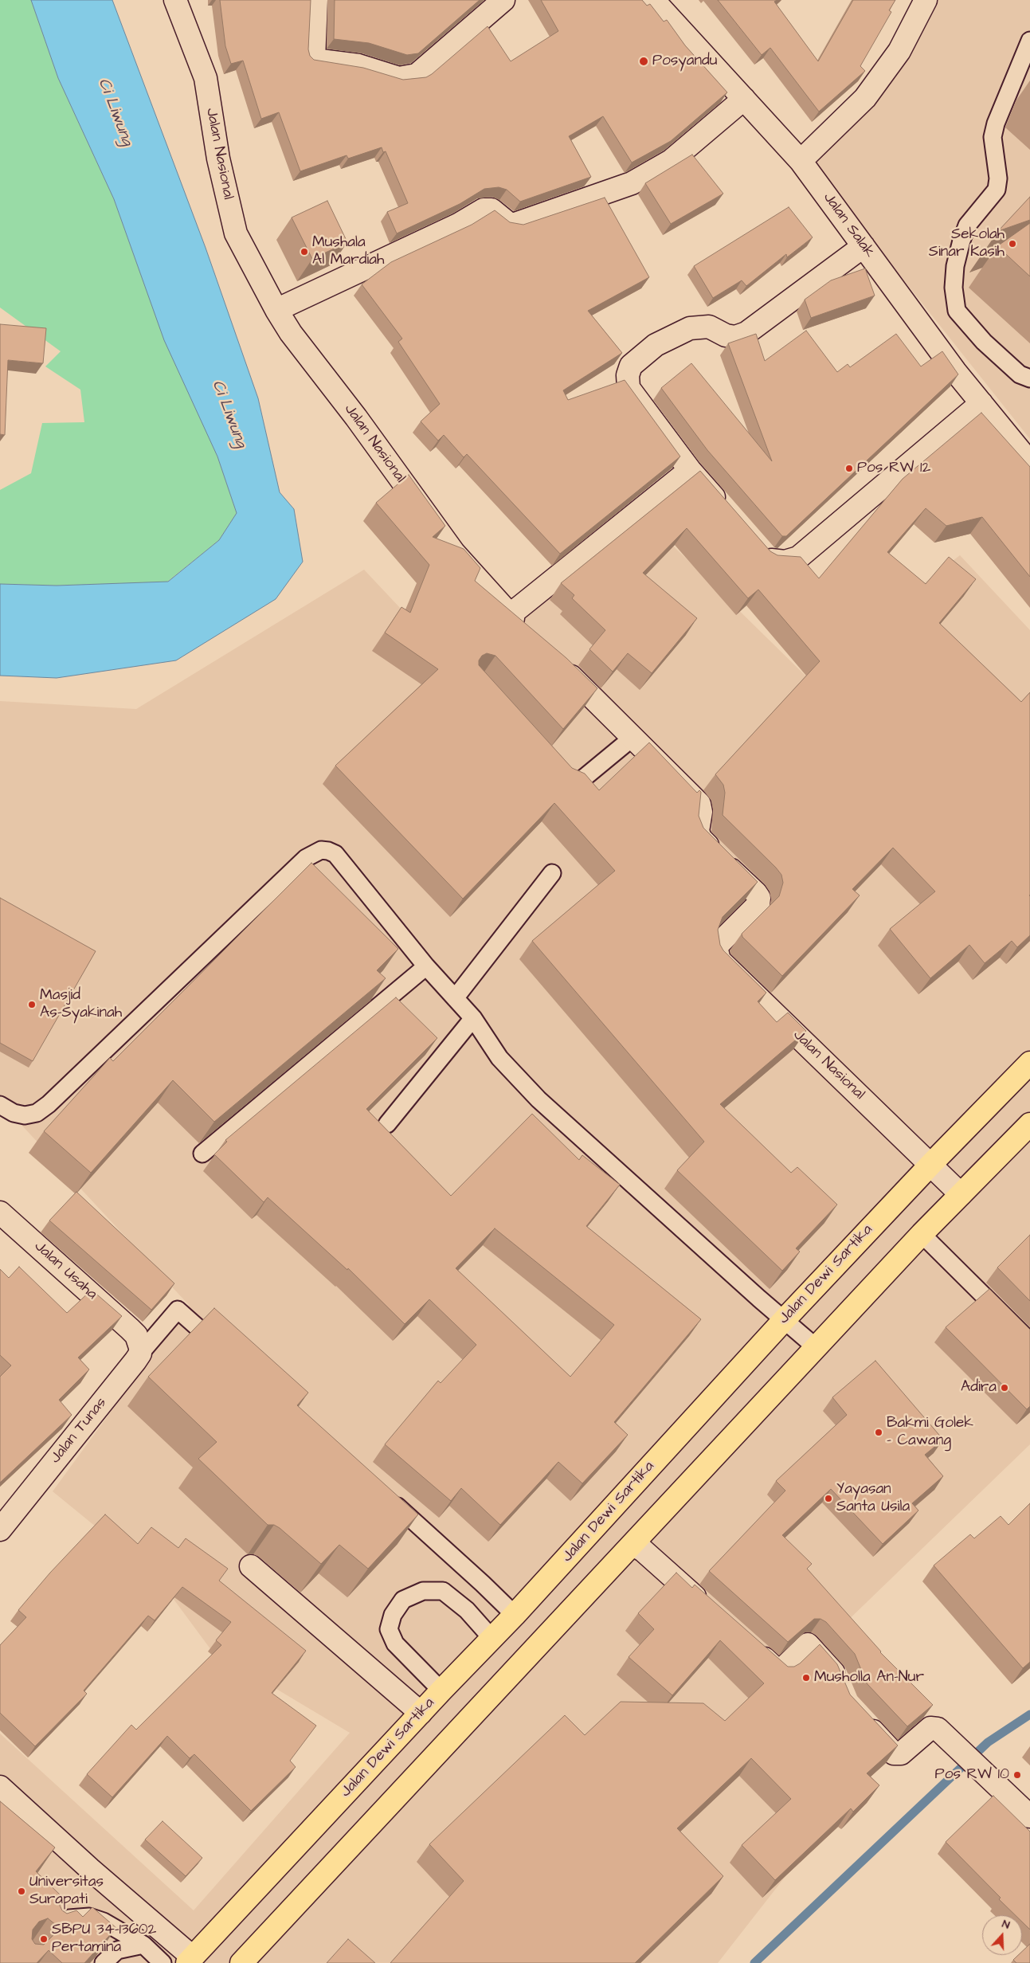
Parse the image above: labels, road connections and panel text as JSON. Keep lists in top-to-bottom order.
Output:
{
  "streets": {
    "main road": ["Jalan Dewi Sartika"],
    "street": [
      "Jalan Nasional",
      "Jalan Salak",
      "Jalan Usaha",
      "Jalan Tunas"
    ]
  },
  "crossings": [
    ["Jalan Nasional", "Jalan Dewi Sartika"],
    ["Jalan Usaha", "Jalan Tunas"]
  ],
  "water": ["Ci Liwung"],
  "places": [
    "Posyandu",
    "Sekolah Sinar Kasih",
    "Mushala Al Mardiah",
    "Pos RW 12",
    "Masjid As-Syakinah",
    "Adira",
    "Bakmi Golek - Cawang",
    "Yayasan Santa Usila",
    "Musholla An-Nur",
    "Pos RW 10",
    "Universitas Surapati",
    "SBPU 34-13602 Pertamina"
  ],
  "north": "top"
}
